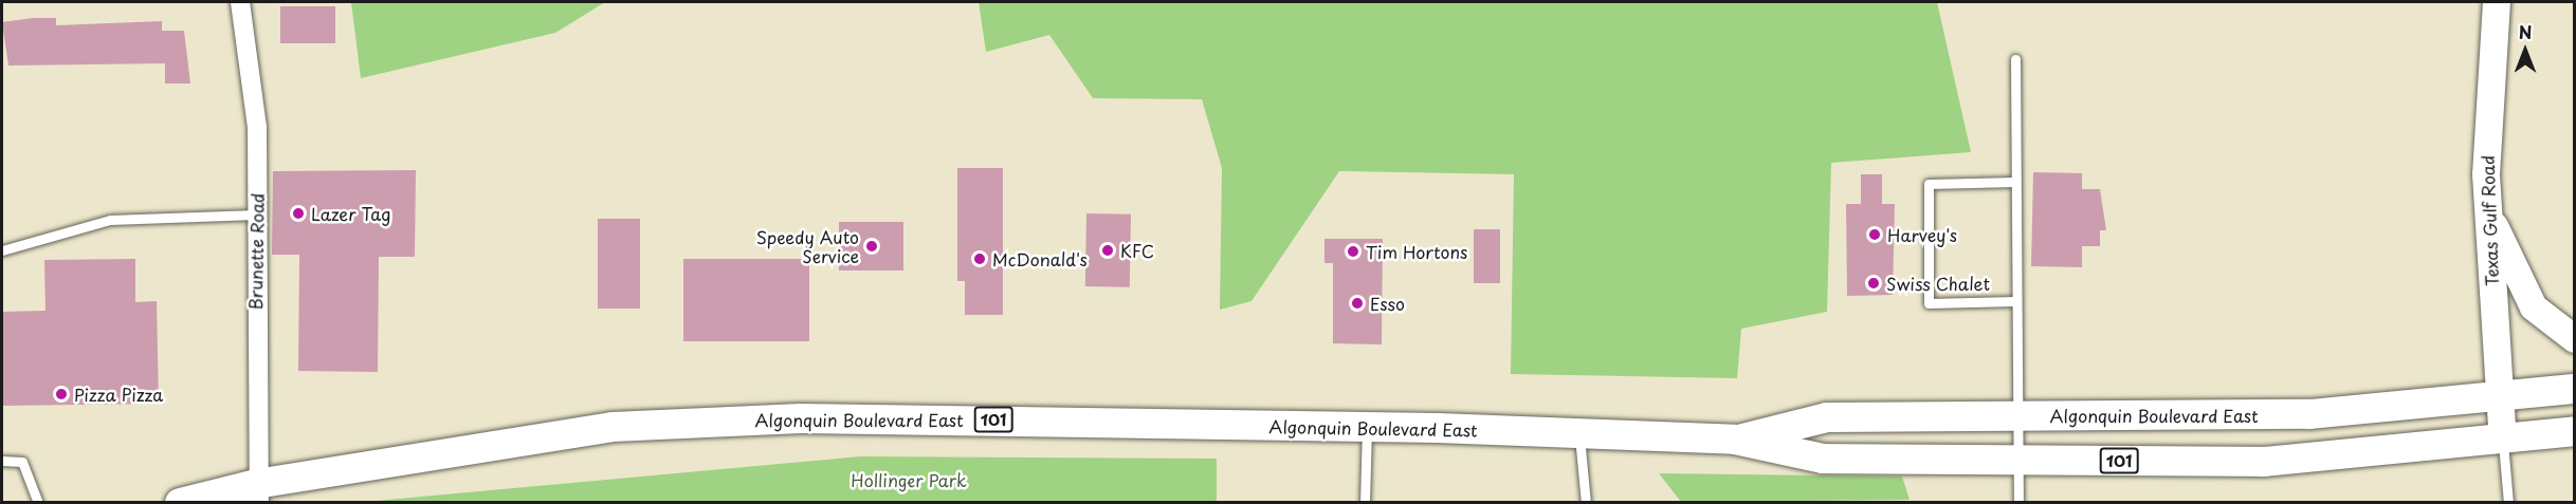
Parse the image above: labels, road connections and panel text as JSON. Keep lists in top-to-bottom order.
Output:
{
  "streets": {
    "main road": ["Texas Gulf Road", "Algonquin Boulevard East", "101"],
    "street": ["Brunette Road"]
  },
  "crossings": [
    ["Texas Gulf Road", "Algonquin Boulevard East"],
    ["Brunette Road", "Algonquin Boulevard East"]
  ],
  "parks": ["Hollinger Park"],
  "places": [
    "Lazer Tag",
    "Harvey's",
    "Speedy Auto Service",
    "KFC",
    "Tim Hortons",
    "McDonald's",
    "Swiss Chalet",
    "Esso",
    "Pizza Pizza"
  ],
  "north": "top"
}
